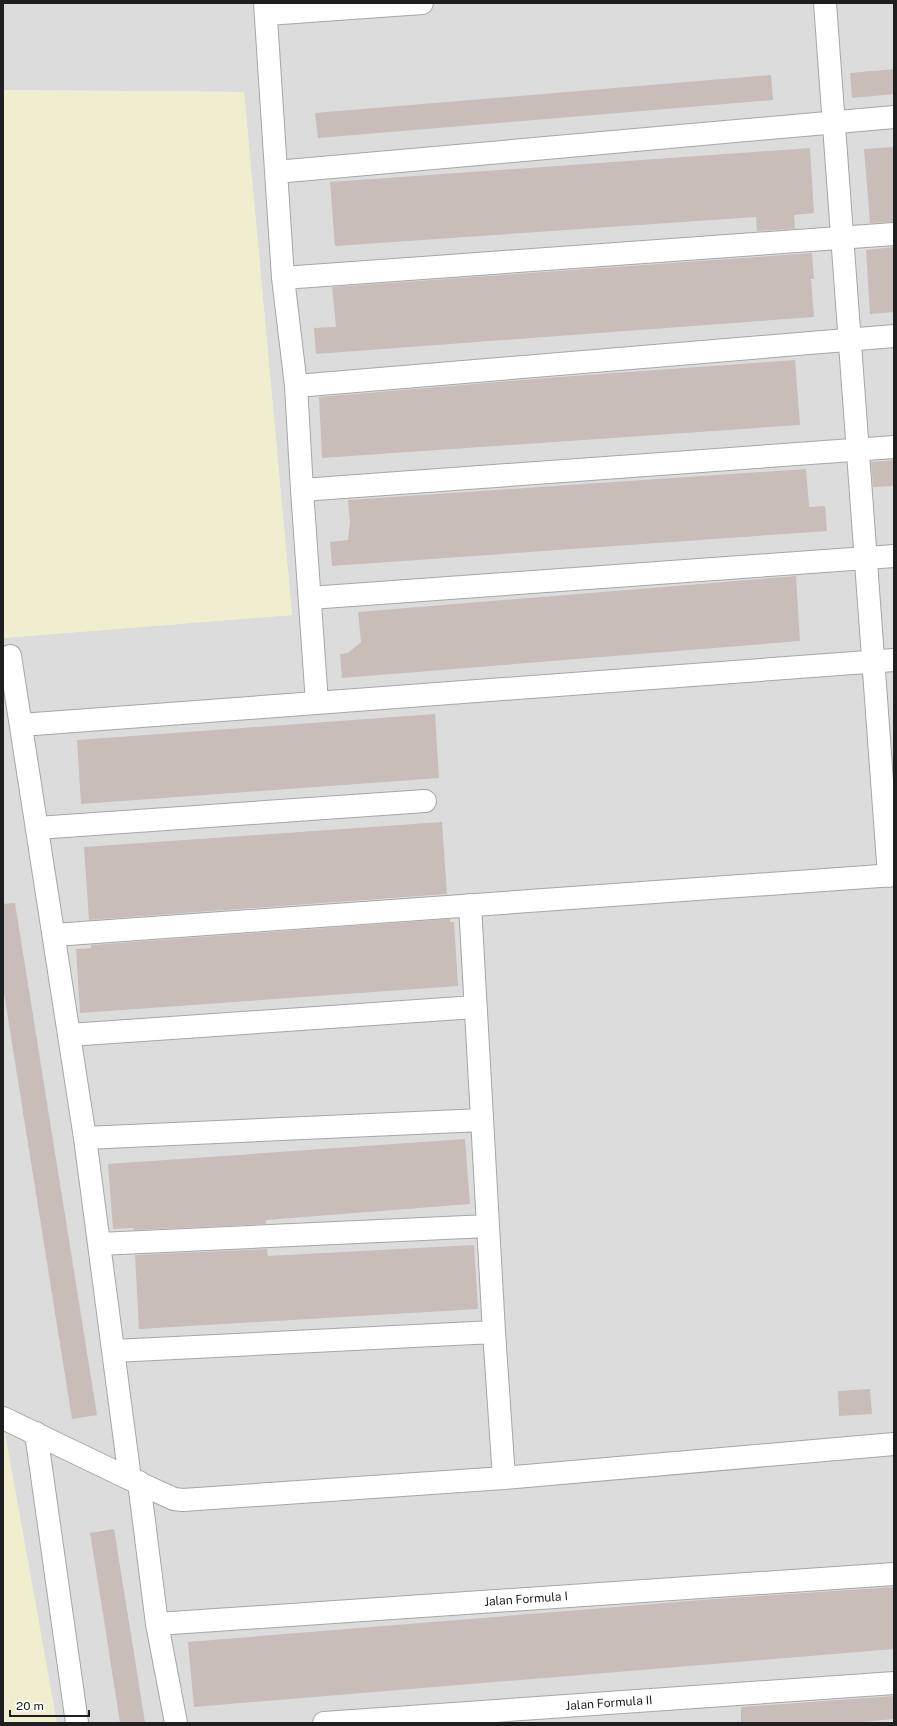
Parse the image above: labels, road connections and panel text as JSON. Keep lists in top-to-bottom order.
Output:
{
  "streets": {
    "street": ["Jalan Formula I", "Jalan Formula II"]
  },
  "scale_bar": "20 m"
}
